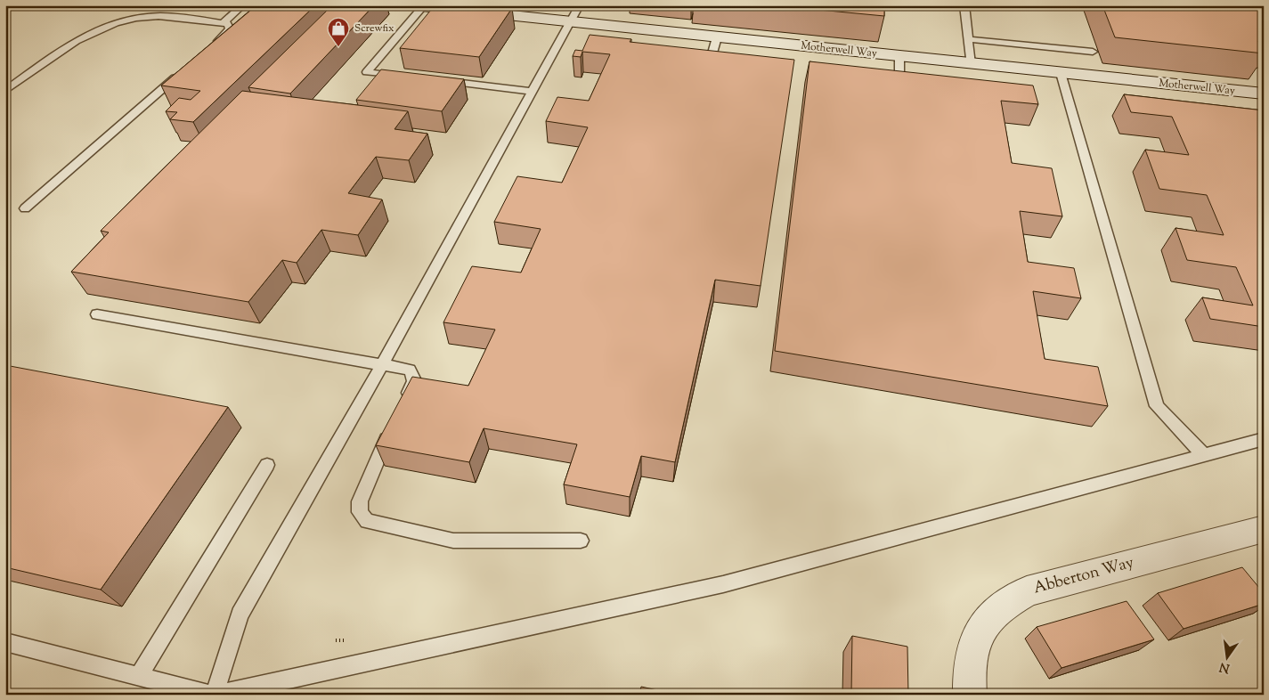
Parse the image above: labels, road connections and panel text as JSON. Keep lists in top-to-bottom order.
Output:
{
  "streets": {
    "street": ["Motherwell Way", "Abberton Way"]
  },
  "places": {
    "shop": ["Screwfix"]
  },
  "north": "bottom"
}
